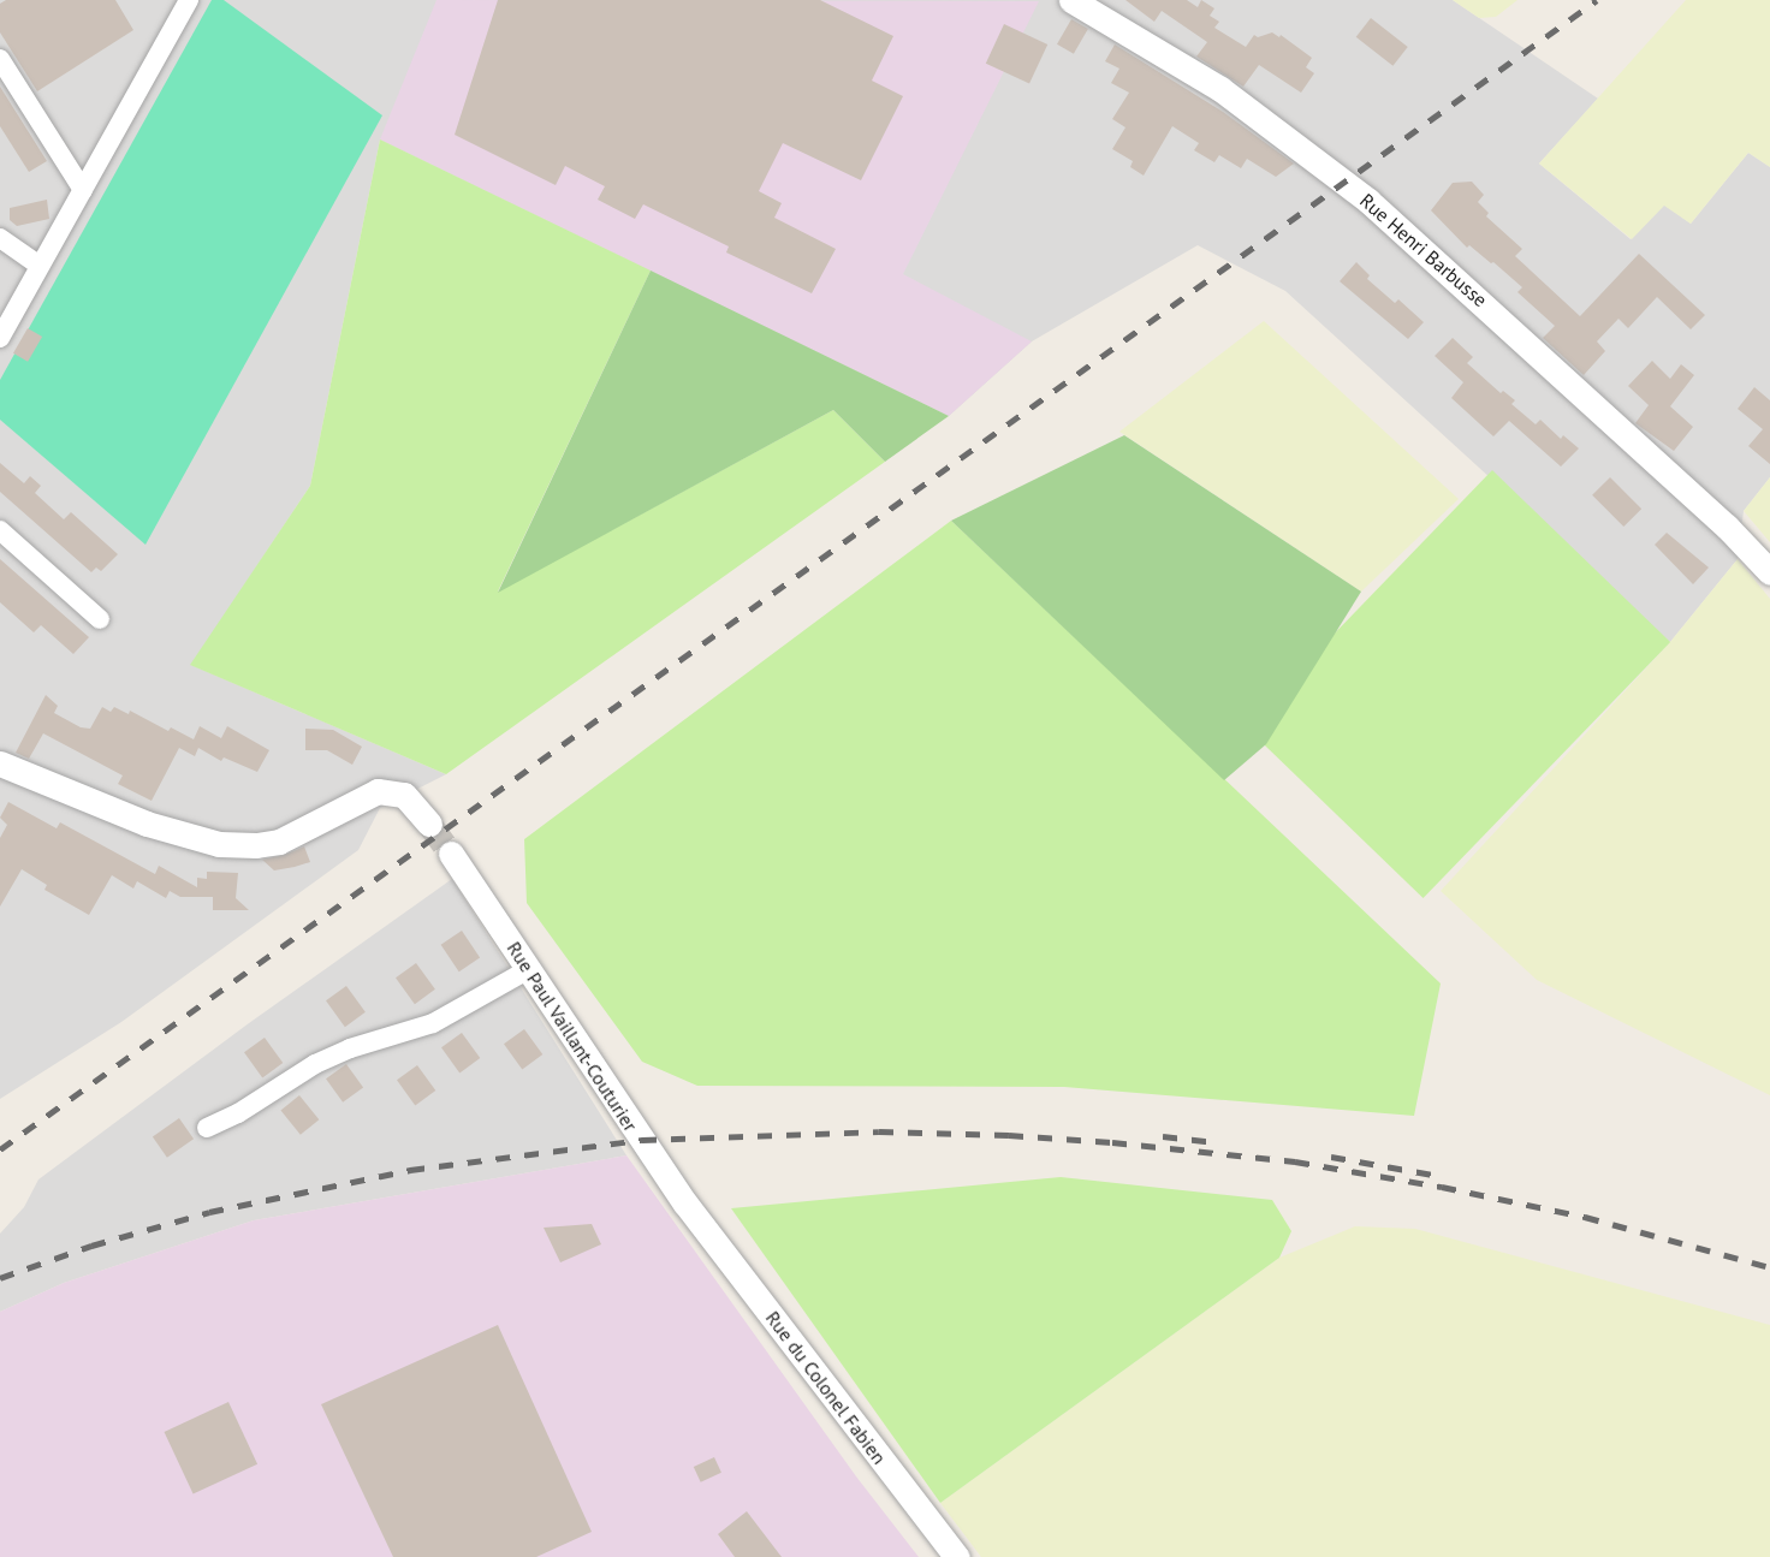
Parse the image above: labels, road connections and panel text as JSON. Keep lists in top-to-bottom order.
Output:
{
  "streets": {
    "street": ["Rue Henri Barbusse", "Rue Paul Vaillant-Couturier", "Rue du Colonel Fabien"]
  },
  "crossings": [
    ["Rue Paul Vaillant-Couturier", "Rue du Colonel Fabien"]
  ]
}
